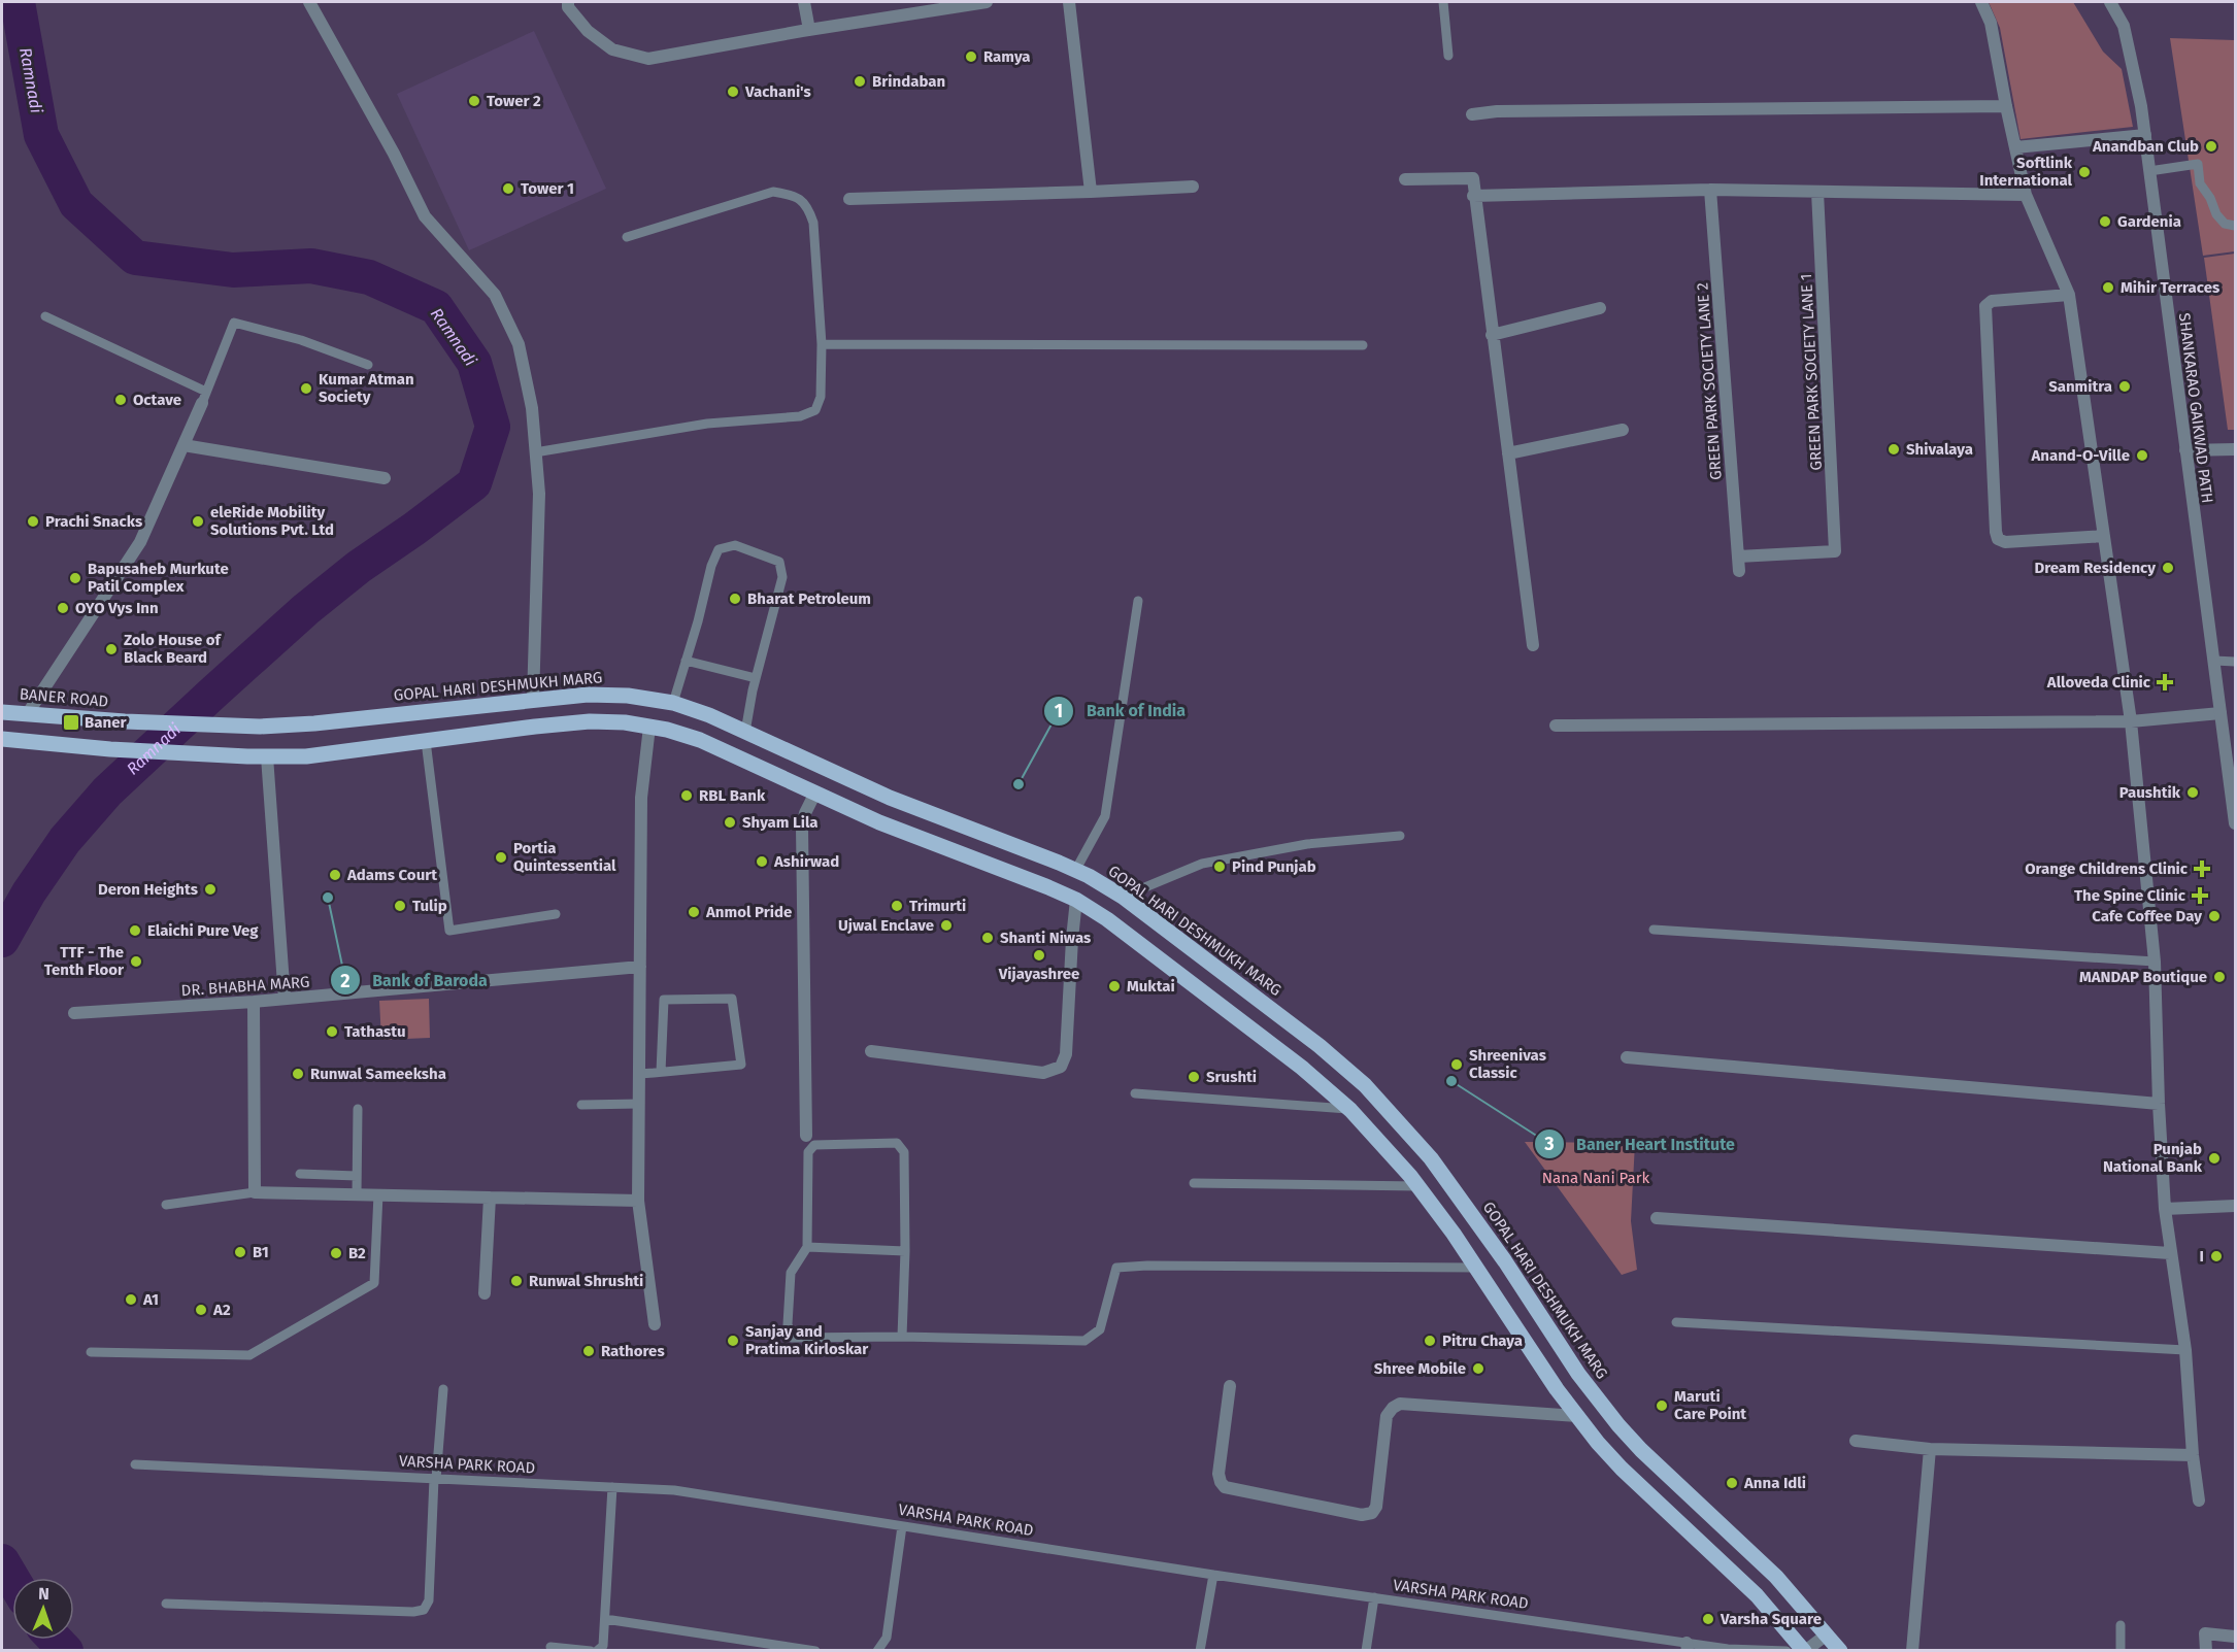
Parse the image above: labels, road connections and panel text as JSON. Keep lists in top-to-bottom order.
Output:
{
  "streets": {
    "main road": ["GOPAL HARI DESHMUKH MARG", "BANER ROAD"],
    "street": [
      "GREEN PARK SOCIETY LANE 1",
      "GREEN PARK SOCIETY LANE 2",
      "SHANKARAO GAIKWAD PATH",
      "DR. BHABHA MARG"
    ],
    "lane": ["VARSHA PARK ROAD"]
  },
  "crossings": [
    ["GREEN PARK SOCIETY LANE 1", "GREEN PARK SOCIETY LANE 2"],
    ["GOPAL HARI DESHMUKH MARG", "BANER ROAD"]
  ],
  "water": ["Ramnadi"],
  "parks": ["Nana Nani Park"],
  "places": {
    "other": [
      "Ramya",
      "Brindaban",
      "Vachani's",
      "Tower 2",
      "Anandban Club",
      "Softlink International",
      "Tower 1",
      "Gardenia",
      "Mihir Terraces",
      "Sanmitra",
      "Kumar Atman Society",
      "Octave",
      "Shivalaya",
      "Anand-O-Ville",
      "Prachi Snacks",
      "eleRide Mobility Solutions Pvt. Ltd",
      "Dream Residency",
      "Bapusaheb Murkute Patil Complex",
      "Bharat Petroleum",
      "OYO Vys Inn",
      "Zolo House of Black Beard",
      "Bank of India",
      "Paushtik",
      "RBL Bank",
      "Shyam Lila",
      "Portia Quintessential",
      "Ashirwad",
      "Pind Punjab",
      "Adams Court",
      "Deron Heights",
      "Bank of Baroda",
      "Tulip",
      "Trimurti",
      "Anmol Pride",
      "Cafe Coffee Day",
      "Ujwal Enclave",
      "Elaichi Pure Veg",
      "Shanti Niwas",
      "Vijayashree",
      "TTF - The Tenth Floor",
      "MANDAP Boutique",
      "Muktai",
      "Tathastu",
      "Shreenivas Classic",
      "Runwal Sameeksha",
      "Srushti",
      "Baner Heart Institute",
      "Punjab National Bank",
      "B1",
      "B2",
      "I",
      "Runwal Shrushti",
      "A1",
      "A2",
      "Sanjay and Pratima Kirloskar",
      "Pitru Chaya",
      "Rathores",
      "Shree Mobile",
      "Maruti Care Point",
      "Anna Idli",
      "Varsha Square"
    ],
    "health": ["Alloveda Clinic", "Orange Childrens Clinic", "The Spine Clinic"],
    "transit": ["Baner"]
  },
  "north": "top"
}
